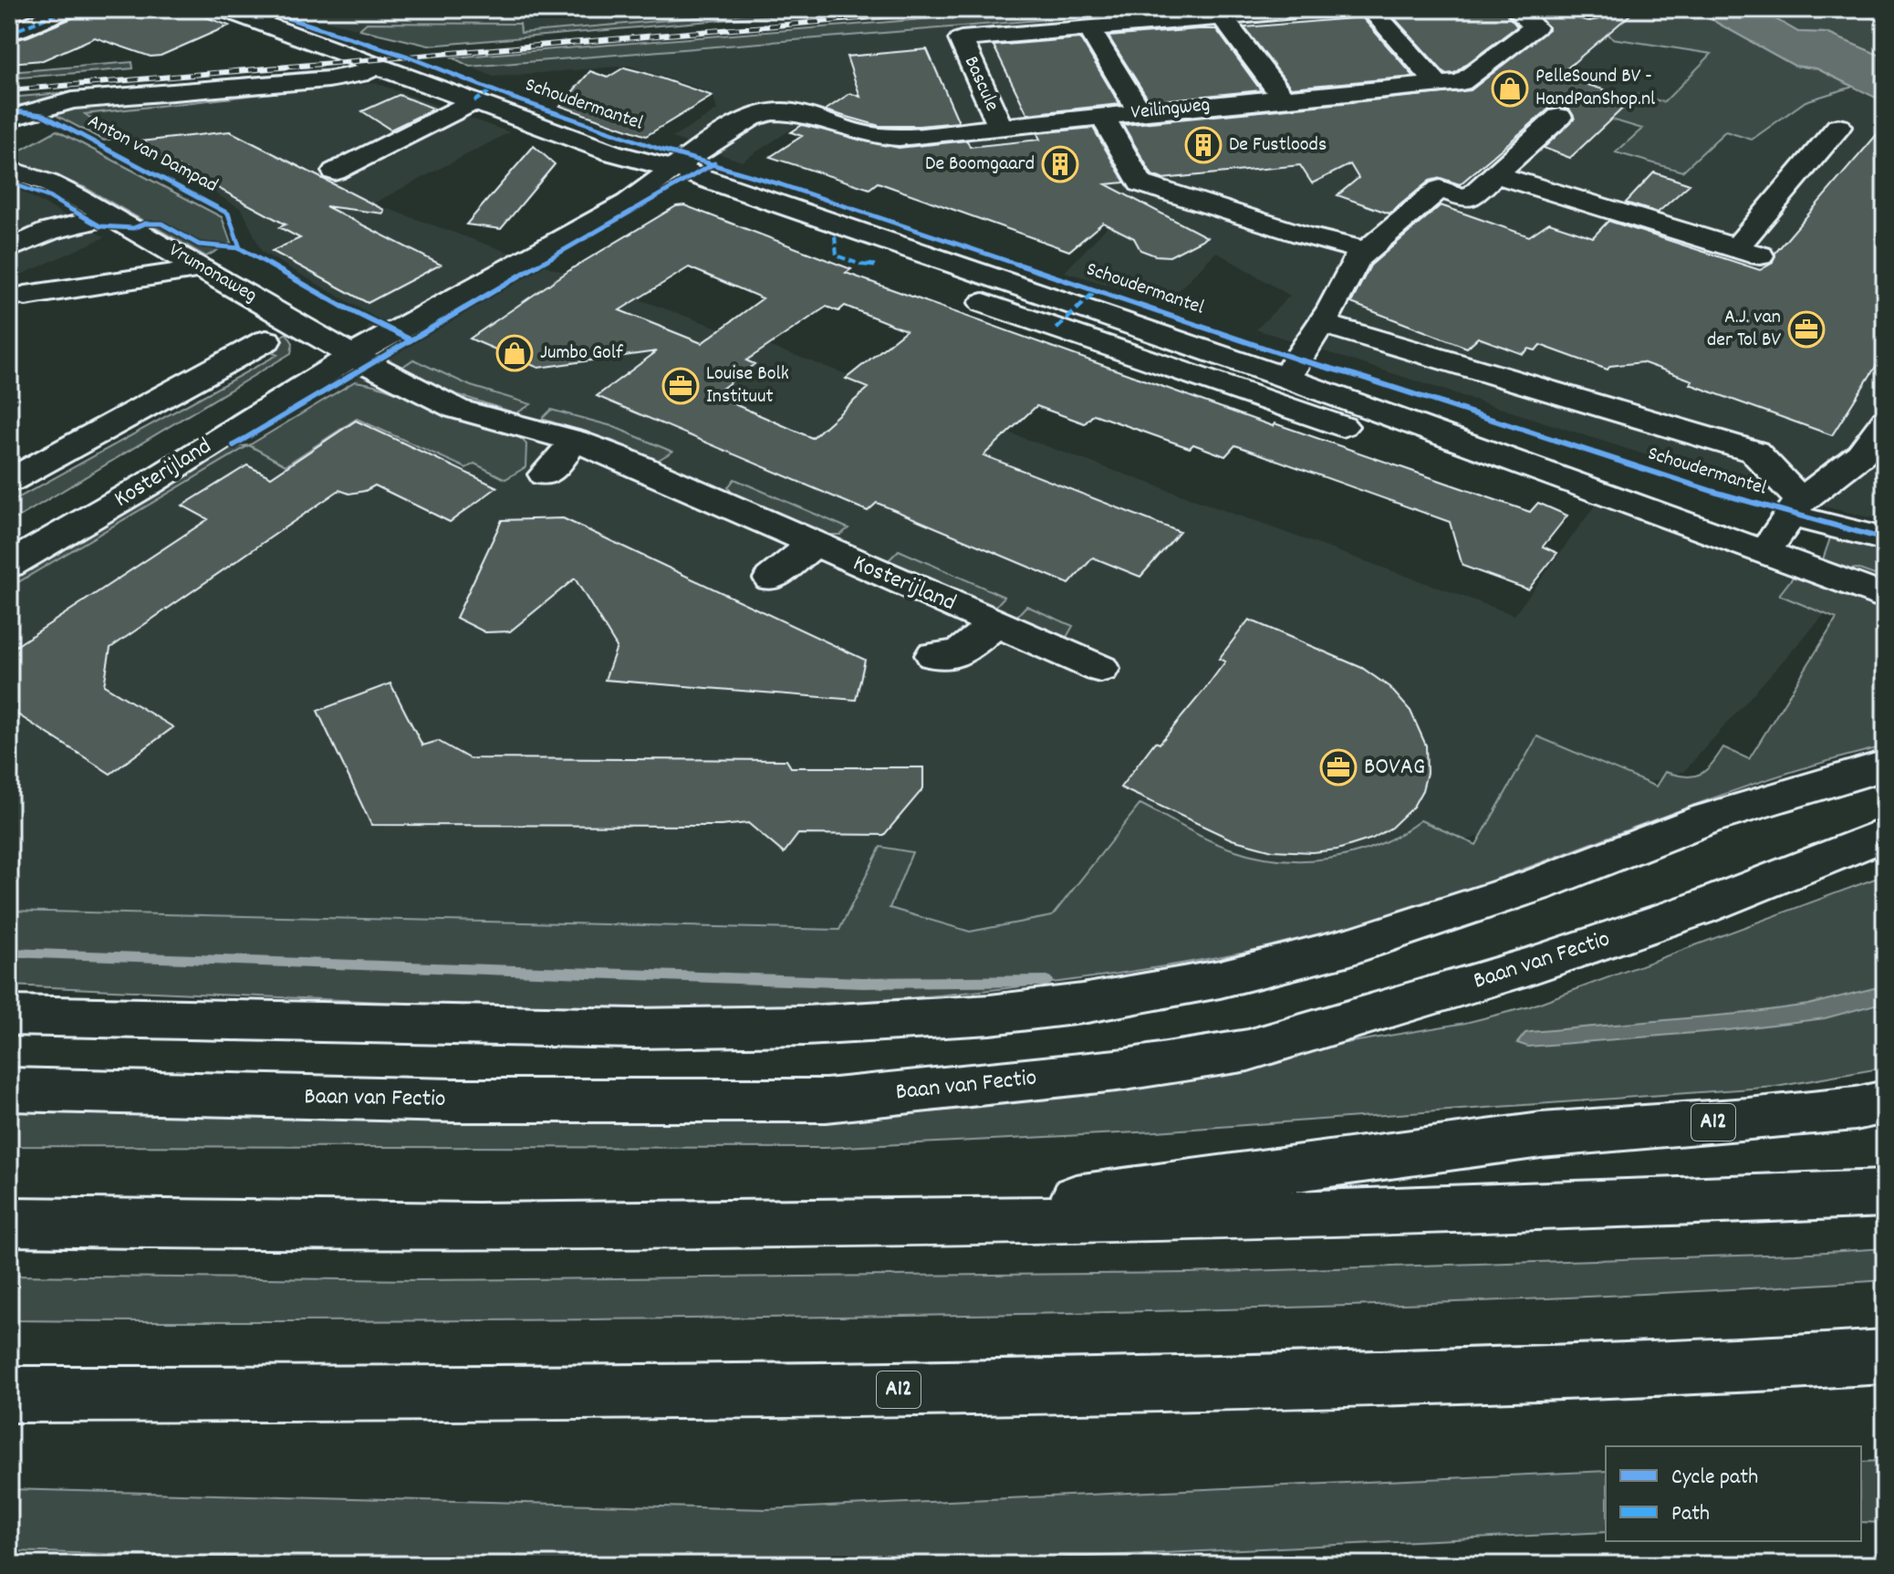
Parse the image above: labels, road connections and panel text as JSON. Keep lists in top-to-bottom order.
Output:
{
  "streets": {
    "main road": [
      "Bascule",
      "Schoudermantel",
      "Veilingweg",
      "Vrumonaweg",
      "Kosterijland",
      "Baan van Fectio",
      "A12"
    ],
    "cycle path": ["Anton van Dampad"]
  },
  "crossings": [
    ["Bascule", "Veilingweg"],
    ["Schoudermantel", "Veilingweg"],
    ["Schoudermantel", "Kosterijland"],
    ["Veilingweg", "Kosterijland"],
    ["Vrumonaweg", "Kosterijland"]
  ],
  "places": {
    "shop": ["PelleSound BV - HandPanShop.nl", "Jumbo Golf"],
    "building": ["De Fustloods", "De Boomgaard"],
    "office": ["A.J. van der Tol BV", "Louise Bolk Instituut", "BOVAG"]
  },
  "legend": ["Cycle path", "Path"]
}
